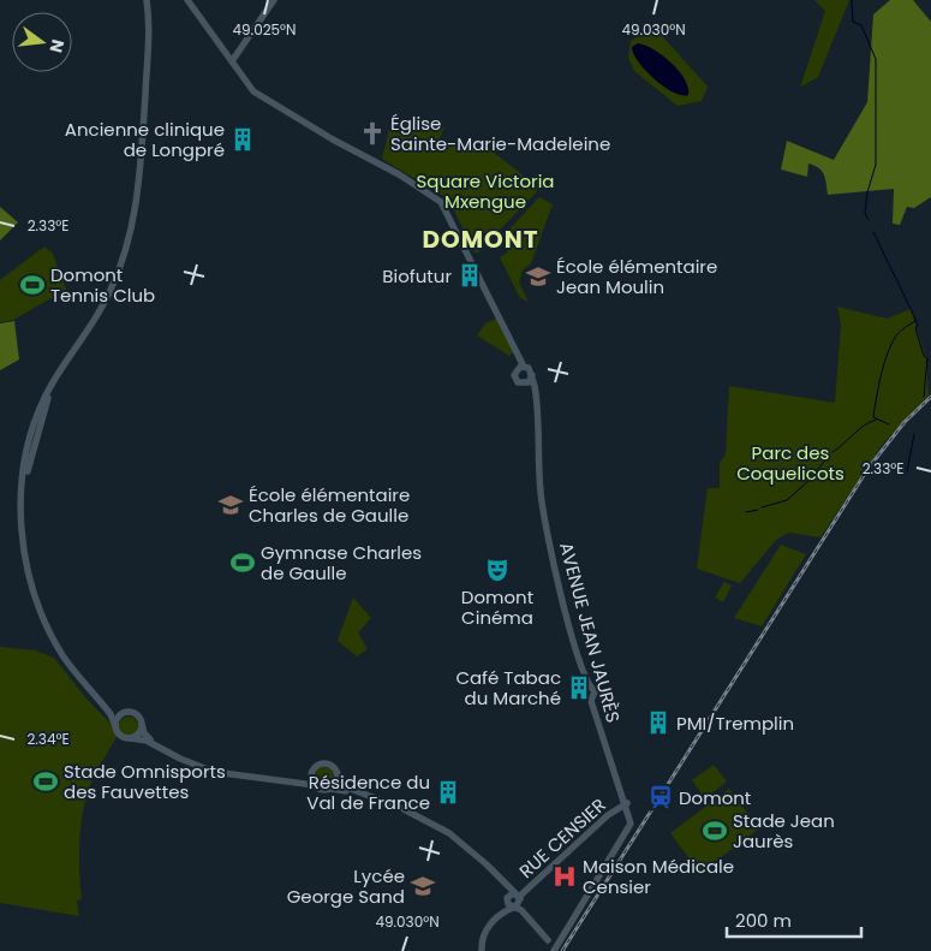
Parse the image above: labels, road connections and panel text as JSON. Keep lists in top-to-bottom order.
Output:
{
  "streets": {
    "main road": ["AVENUE JEAN JAURÈS", "RUE CENSIER"]
  },
  "crossings": [
    ["AVENUE JEAN JAURÈS", "RUE CENSIER"]
  ],
  "districts": ["DOMONT"],
  "parks": ["Square Victoria Mxengue", "Parc des Coquelicots"],
  "places": {
    "church": ["Église Sainte-Marie-Madeleine"],
    "building": [
      "Ancienne clinique de Longpré",
      "Biofutur",
      "Café Tabac du Marché",
      "PMI/Tremplin",
      "Résidence du Val de France"
    ],
    "school or university": ["École élémentaire Jean Moulin", "École élémentaire Charles de Gaulle", "Lycée George Sand"],
    "sports": [
      "Domont Tennis Club",
      "Gymnase Charles de Gaulle",
      "Stade Omnisports des Fauvettes",
      "Stade Jean Jaurès"
    ],
    "theatre": ["Domont Cinéma"],
    "station": ["Domont"],
    "hospital": ["Maison Médicale Censier"]
  },
  "scale_bar": "200 m",
  "north": "right",
  "coordinates": [
    "49.025°N",
    "49.030°N",
    "2.33°E",
    "2.34°E"
  ]
}
